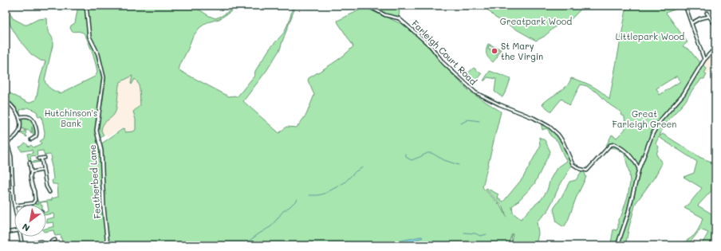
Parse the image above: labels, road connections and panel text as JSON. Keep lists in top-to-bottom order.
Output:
{
  "streets": {
    "street": ["Farleigh Court Road", "Featherbed Lane"]
  },
  "parks": [
    "Greatpark Wood",
    "Littlepark Wood",
    "Hutchinson's Bank",
    "Great Farleigh Green"
  ],
  "places": ["St Mary the Virgin"],
  "north": "bottom left"
}
